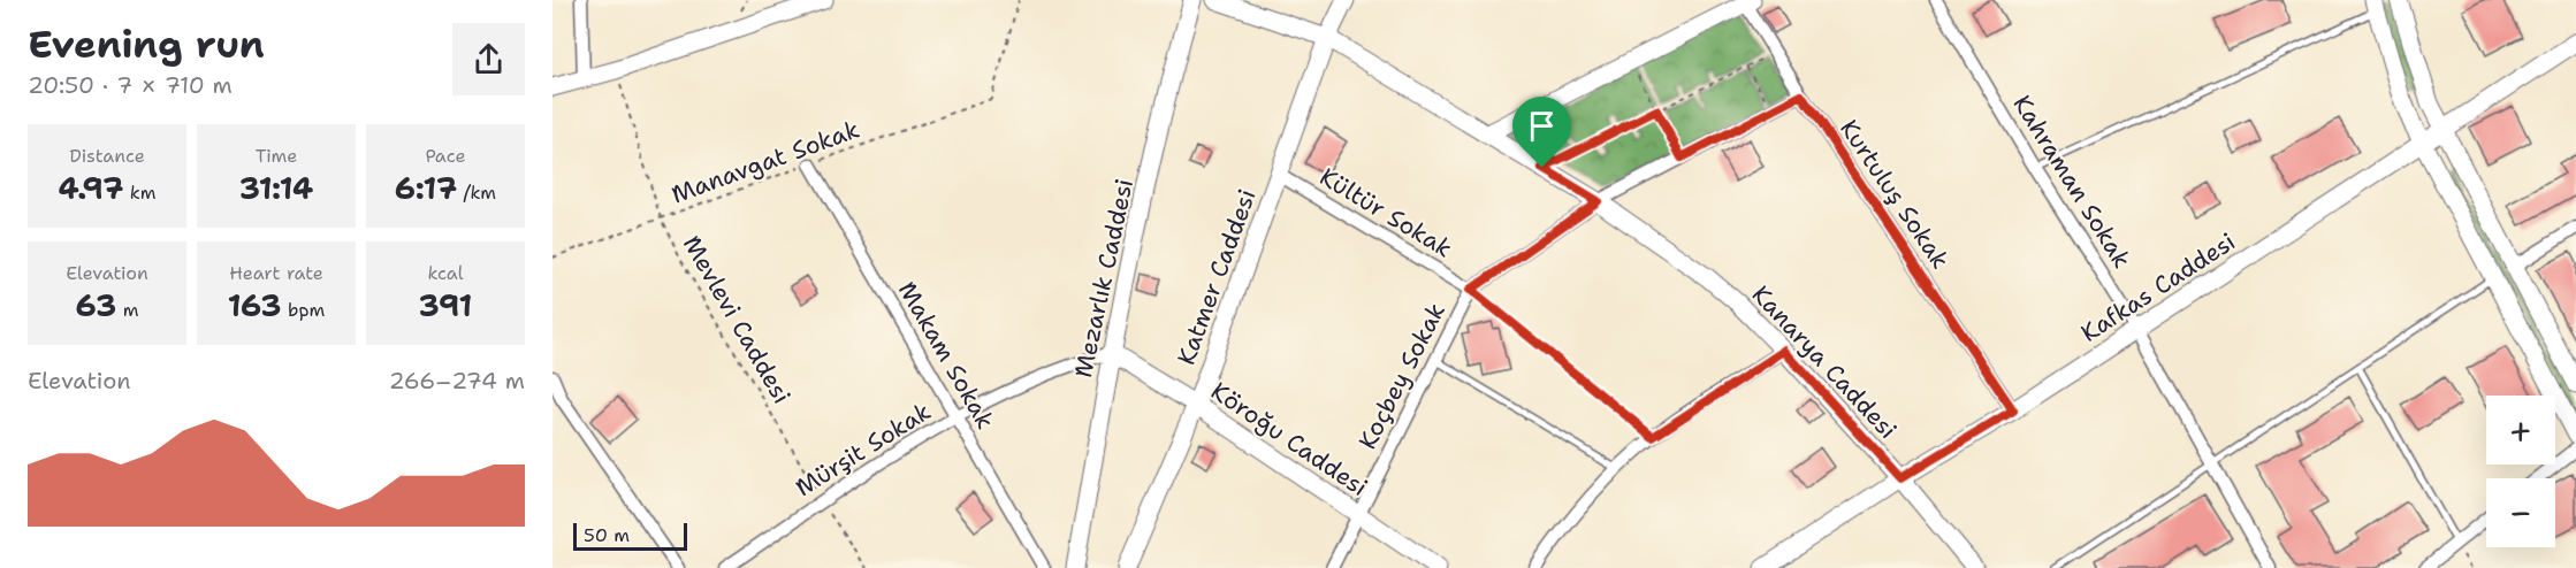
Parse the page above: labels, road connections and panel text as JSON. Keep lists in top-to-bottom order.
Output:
{
  "streets": {
    "street": [
      "Kahraman Sokak",
      "Kurtuluş Sokak",
      "Kültür Sokak",
      "Katmer Caddesi",
      "Mezarlık Caddesi",
      "Kafkas Caddesi",
      "Makam Sokak",
      "Kanarya Caddesi",
      "Koçbey Sokak",
      "Köroğu Caddesi",
      "Mürşit Sokak"
    ],
    "path": ["Manavgat Sokak", "Mevlevi Caddesi"]
  },
  "crossings": [
    ["Manavgat Sokak", "Mevlevi Caddesi"],
    ["Manavgat Sokak", "Makam Sokak"],
    ["Kahraman Sokak", "Kafkas Caddesi"],
    ["Kurtuluş Sokak", "Kafkas Caddesi"],
    ["Kurtuluş Sokak", "Koçbey Sokak"],
    ["Kültür Sokak", "Katmer Caddesi"],
    ["Kültür Sokak", "Koçbey Sokak"],
    ["Katmer Caddesi", "Kanarya Caddesi"],
    ["Katmer Caddesi", "Köroğu Caddesi"],
    ["Mezarlık Caddesi", "Köroğu Caddesi"],
    ["Mezarlık Caddesi", "Mürşit Sokak"],
    ["Kafkas Caddesi", "Kanarya Caddesi"],
    ["Mevlevi Caddesi", "Mürşit Sokak"],
    ["Makam Sokak", "Mürşit Sokak"],
    ["Kanarya Caddesi", "Koçbey Sokak"],
    ["Koçbey Sokak", "Köroğu Caddesi"],
    ["Köroğu Caddesi", "Mürşit Sokak"]
  ],
  "scale_bar": "50 m",
  "page": {
    "heading": ["Evening run", "20:50 · 7 × 710 m"],
    "stats": [
      ["Distance", "4.97 km"],
      ["Time", "31:14"],
      ["Pace", "6:17 /km"],
      ["Elevation", "63 m"],
      ["Heart rate", "163 bpm"],
      ["kcal", "391"]
    ],
    "chart": ["Elevation", "266–274 m"],
    "map_buttons": ["+", "−"],
    "scale": "50 m"
  }
}
